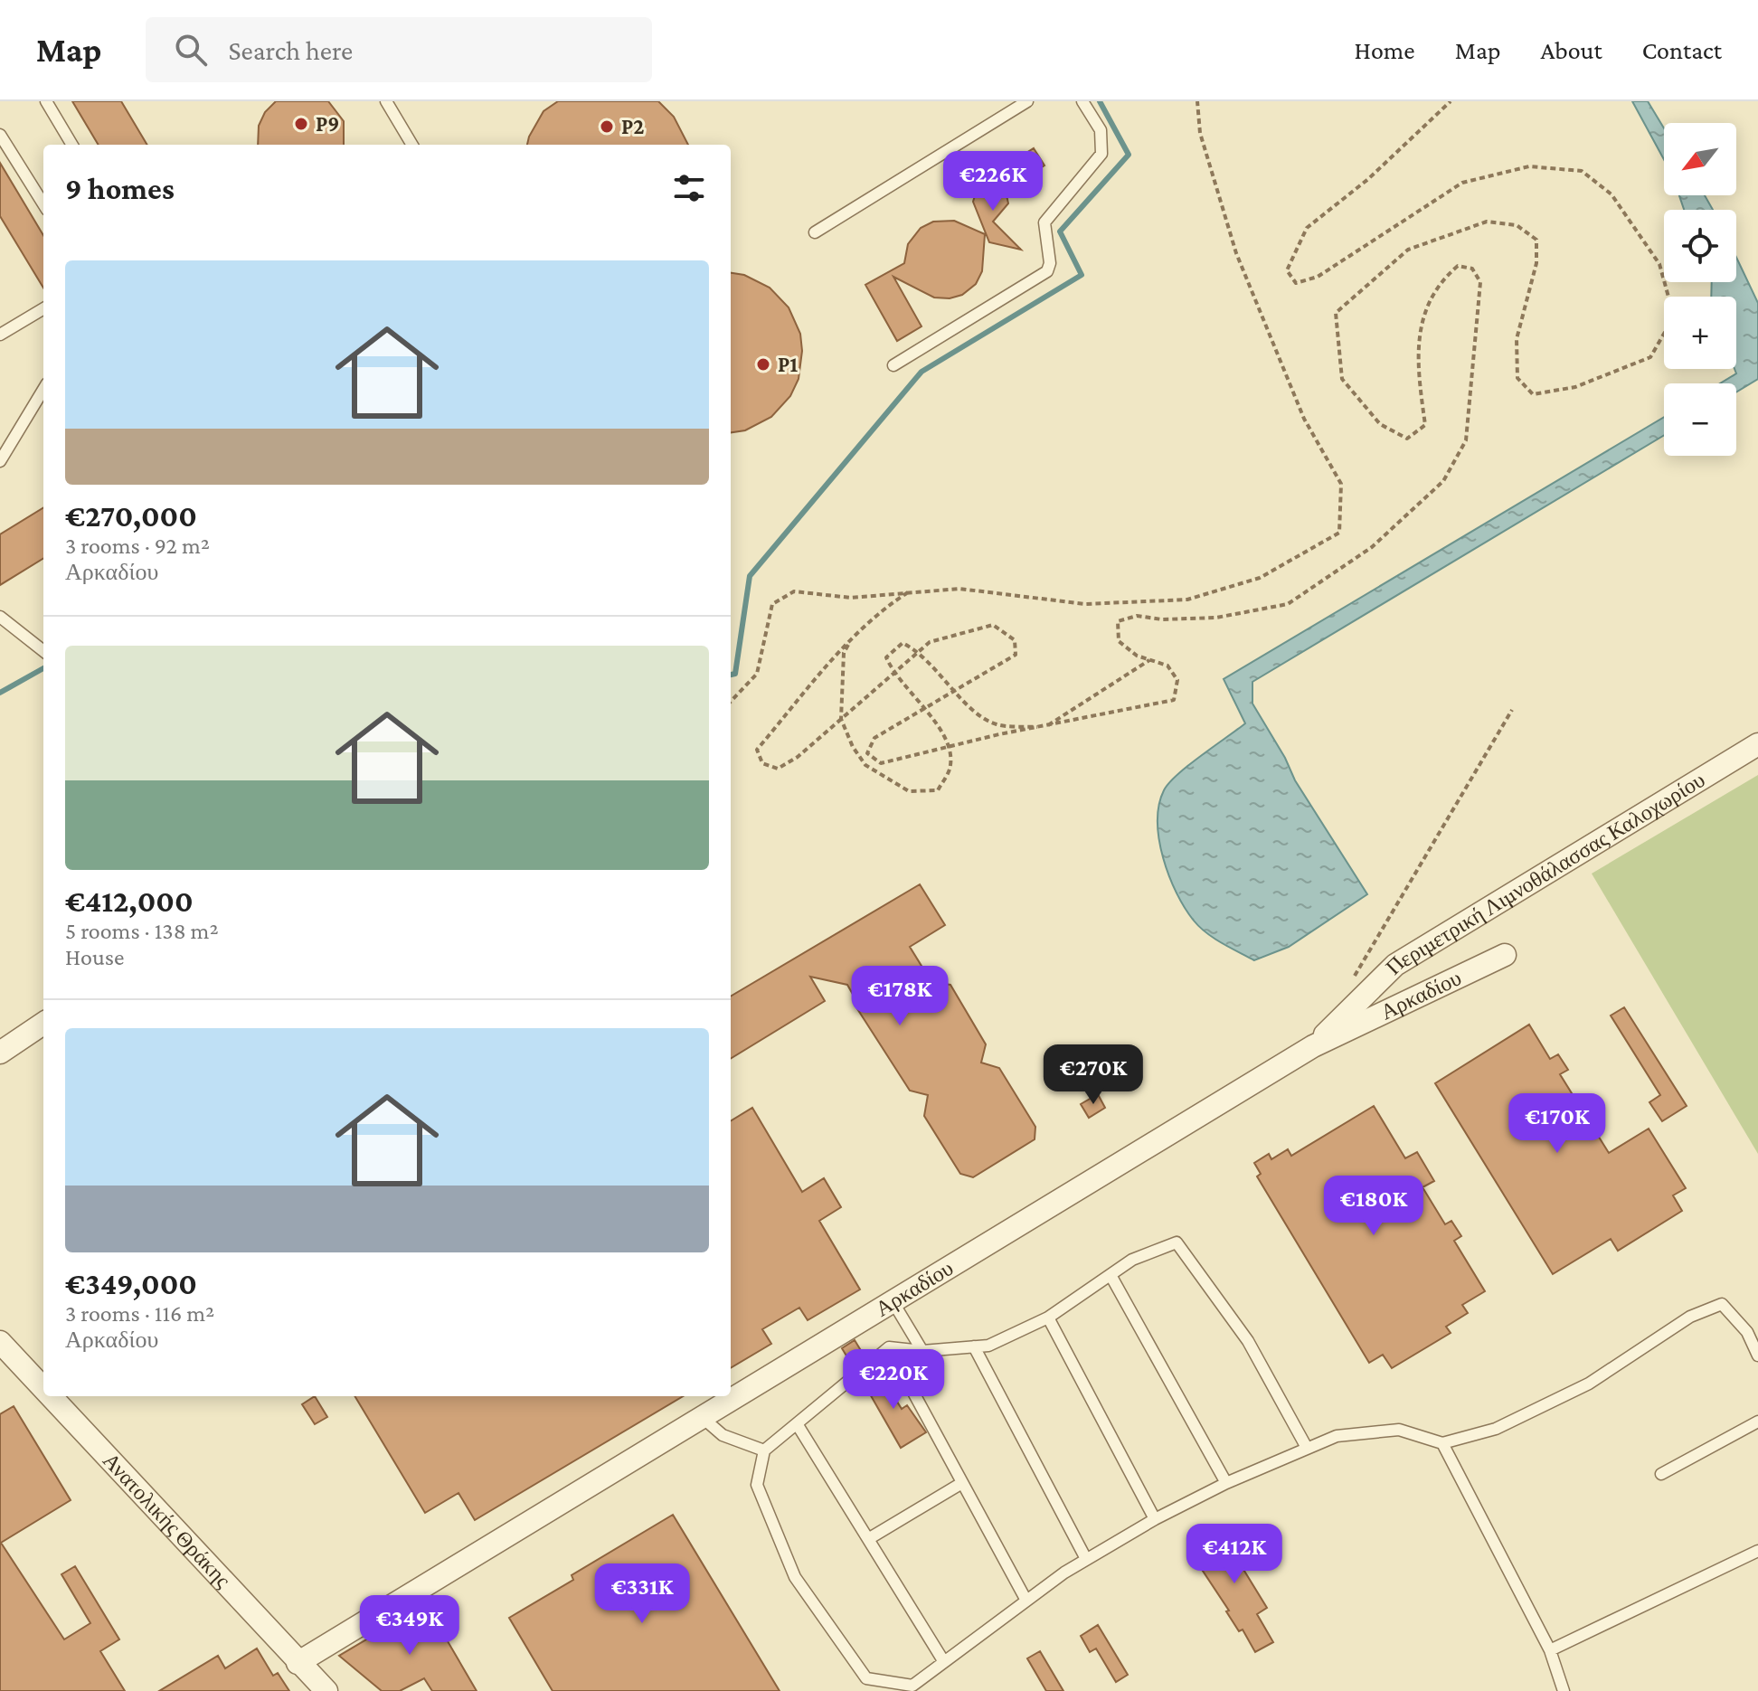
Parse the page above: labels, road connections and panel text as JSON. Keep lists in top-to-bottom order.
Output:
{
  "streets": {
    "street": ["Περιμετρική Λιμνοθάλασσας Καλοχωρίου", "Αρκαδίου", "Ανατολικής Θράκης"]
  },
  "crossings": [
    ["Περιμετρική Λιμνοθάλασσας Καλοχωρίου", "Αρκαδίου"],
    ["Αρκαδίου", "Ανατολικής Θράκης"]
  ],
  "places": ["P9", "P2", "P1"],
  "north": "bottom left",
  "page": {
    "header": "Map",
    "search": "Search here",
    "nav": [
      "Home",
      "Map",
      "About",
      "Contact"
    ],
    "map_buttons": ["+", "−"],
    "heading": "9 homes",
    "price": [
      "€226K",
      "€178K",
      "€270K",
      "€170K",
      "€180K",
      "€220K",
      "€412K",
      "€331K",
      "€349K"
    ],
    "list": [
      {
        "name": "€270,000",
        "note": "3 rooms · 92 m² · Αρκαδίου"
      },
      {
        "name": "€412,000",
        "note": "5 rooms · 138 m² · House"
      },
      {
        "name": "€349,000",
        "note": "3 rooms · 116 m² · Αρκαδίου"
      }
    ]
  }
}
